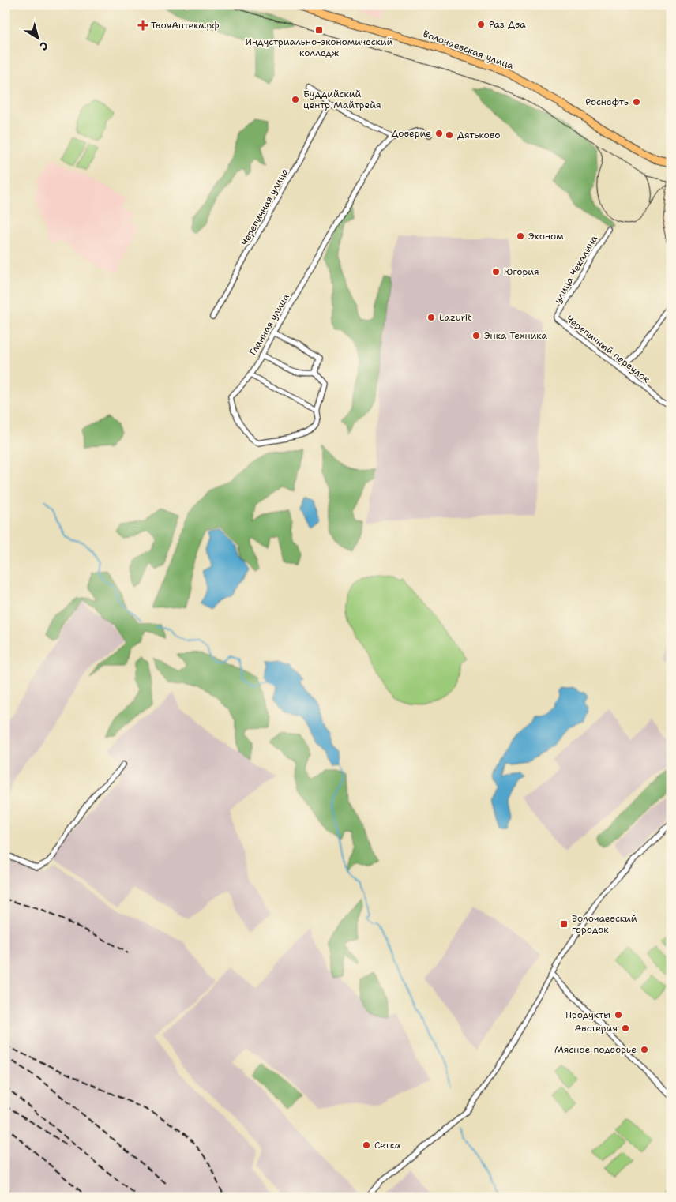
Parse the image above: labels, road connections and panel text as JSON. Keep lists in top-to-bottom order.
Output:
{
  "streets": {
    "main road": ["Волочаевская улица"],
    "street": [
      "Черепичная улица",
      "улица Чекалина",
      "Глинная улица",
      "Черепичный переулок"
    ]
  },
  "crossings": [
    ["улица Чекалина", "Черепичный переулок"]
  ],
  "places": {
    "other": [
      "Раз Два",
      "Буддийский центр Майтрейя",
      "Роснефть",
      "Доверие",
      "Дятьково",
      "Эконом",
      "Югория",
      "Lazurit",
      "Энка Техника",
      "Продукты",
      "Австерия",
      "Мясное подворье",
      "Сетка"
    ],
    "health": ["ТвояАптека.рф"],
    "transit": ["Индустриально-экономический колледж", "Волочаевский городок"]
  },
  "north": "bottom right"
}
